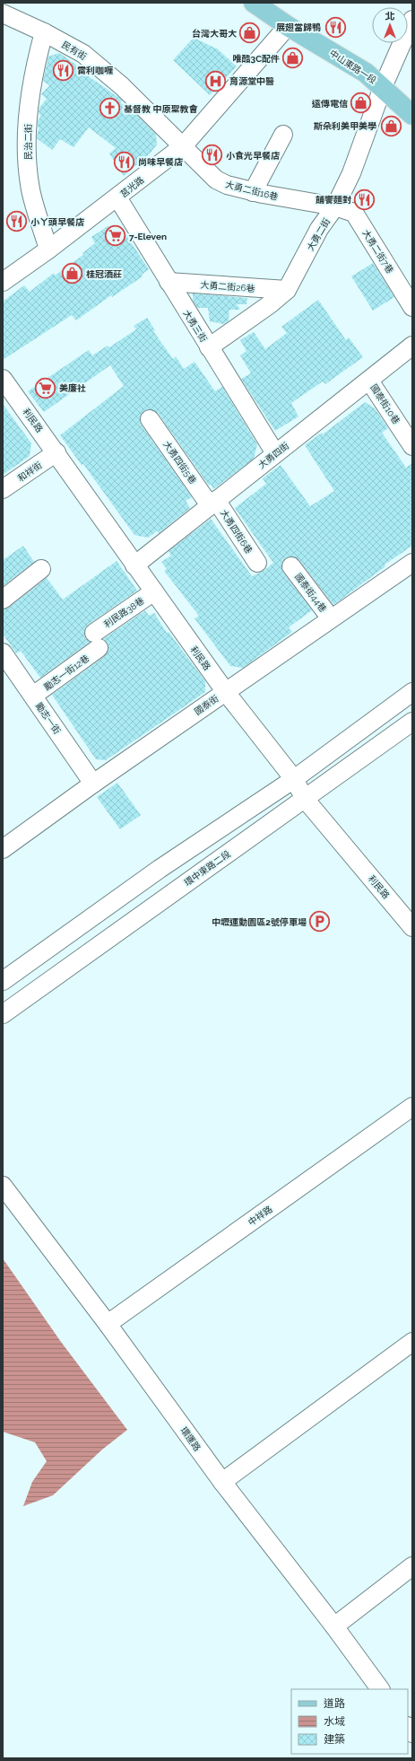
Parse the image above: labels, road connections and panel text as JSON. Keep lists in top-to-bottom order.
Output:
{
  "streets": {
    "main road": ["中山東路一段"],
    "street": [
      "民有街",
      "民治二街",
      "莒光路",
      "大勇二街16巷",
      "大勇二街",
      "大勇二街7巷",
      "大勇二街26巷",
      "大勇三街",
      "國泰街10巷",
      "利民路",
      "大勇四街",
      "大勇四街5巷",
      "和祥街",
      "大勇四街6巷",
      "國泰街44巷",
      "利民路38巷",
      "勵志一街12巷",
      "國泰街",
      "勵志一街",
      "環中東路二段",
      "中祥路",
      "環運路"
    ]
  },
  "crossings": [
    ["民有街", "民治二街"],
    ["民有街", "莒光路"],
    ["民有街", "大勇二街16巷"],
    ["中山東路一段", "莒光路"],
    ["中山東路一段", "大勇二街"],
    ["民治二街", "莒光路"],
    ["莒光路", "大勇二街16巷"],
    ["莒光路", "大勇三街"],
    ["大勇二街16巷", "大勇二街"],
    ["大勇二街16巷", "大勇二街7巷"],
    ["大勇二街", "大勇二街7巷"],
    ["大勇二街", "大勇二街26巷"],
    ["大勇二街", "大勇三街"],
    ["大勇二街26巷", "大勇三街"],
    ["大勇三街", "大勇四街"],
    ["國泰街10巷", "大勇四街"],
    ["利民路", "大勇四街"],
    ["利民路", "和祥街"],
    ["利民路", "利民路38巷"],
    ["利民路", "國泰街"],
    ["利民路", "環中東路二段"],
    ["大勇四街", "大勇四街5巷"],
    ["大勇四街", "大勇四街6巷"],
    ["大勇四街5巷", "大勇四街6巷"],
    ["國泰街44巷", "國泰街"],
    ["利民路38巷", "勵志一街12巷"],
    ["勵志一街12巷", "勵志一街"],
    ["國泰街", "勵志一街"],
    ["中祥路", "環運路"]
  ],
  "places": {
    "restaurant": [
      "展翅當歸鴨",
      "雷利咖喱",
      "小食光早餐店",
      "尚味早餐店",
      "餔饗麵對",
      "小ㄚ頭早餐店"
    ],
    "shop": [
      "台灣大哥大",
      "唯酷3C配件",
      "遠傳電信",
      "斯朵利美甲美學",
      "桂冠酒莊"
    ],
    "hospital": ["育源堂中醫"],
    "church": ["基督教 中原聖教會"],
    "supermarket": ["7-Eleven", "美廉社"],
    "parking": ["中壢運動園區2號停車場"]
  },
  "legend": ["道路", "水域", "建築"],
  "north": "top"
}
